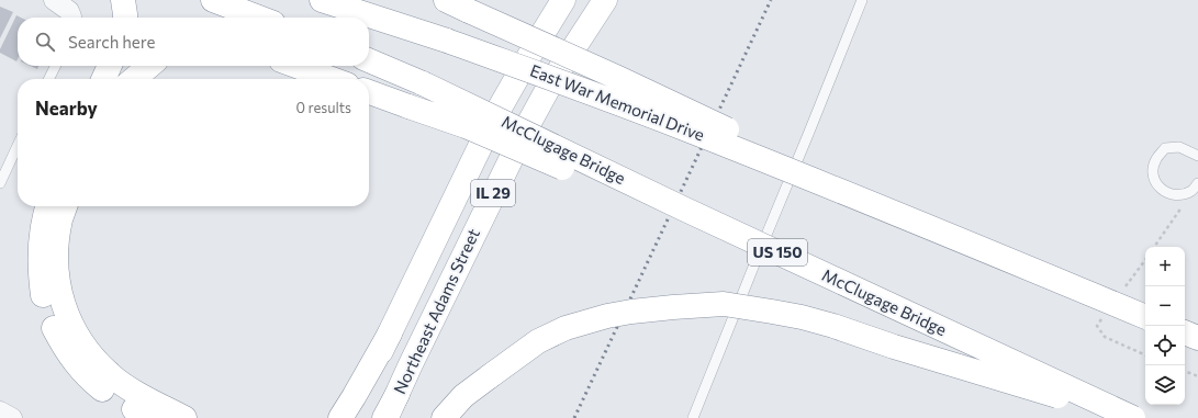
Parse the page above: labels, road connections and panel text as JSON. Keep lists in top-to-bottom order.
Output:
{
  "streets": {
    "main road": [
      "East War Memorial Drive",
      "McClugage Bridge",
      "IL 29",
      "US 150",
      "Northeast Adams Street"
    ]
  },
  "page": {
    "search": "Search here",
    "heading": ["Nearby", "0 results"],
    "map_buttons": ["+", "−"]
  }
}
